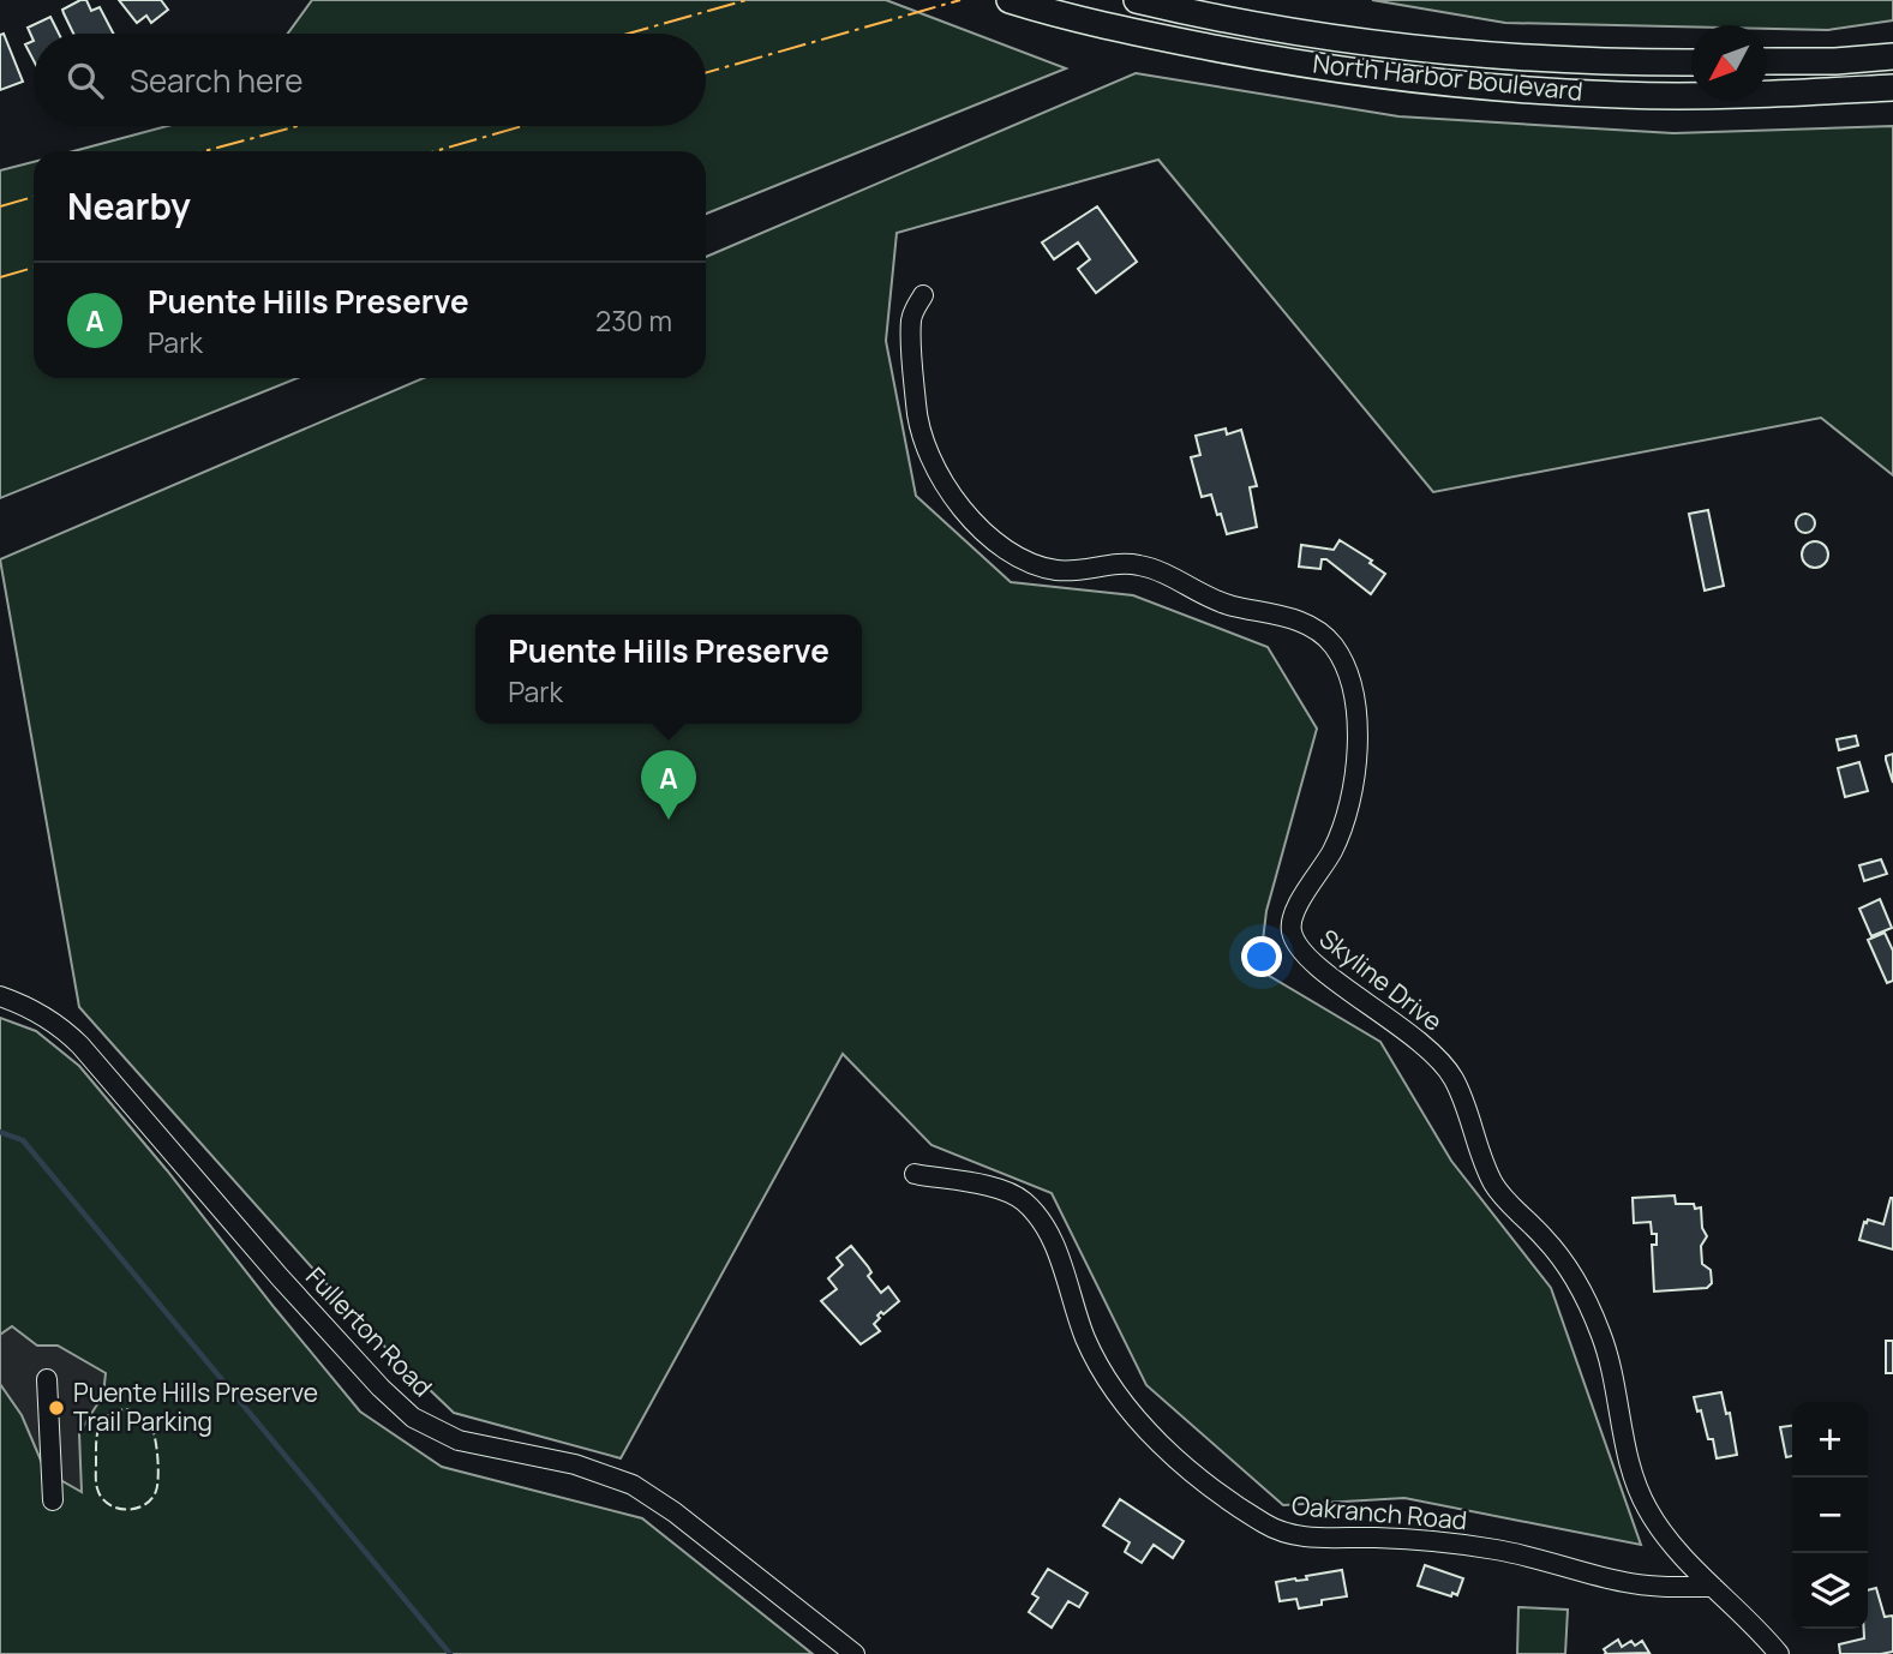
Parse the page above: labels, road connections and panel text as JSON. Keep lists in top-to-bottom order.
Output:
{
  "streets": {
    "main road": ["North Harbor Boulevard"],
    "street": ["Skyline Drive", "Fullerton Road", "Oakranch Road"]
  },
  "crossings": [
    ["Skyline Drive", "Oakranch Road"]
  ],
  "places": ["Puente Hills Preserve Trail Parking"],
  "north": "bottom left",
  "page": {
    "search": "Search here",
    "heading": "Nearby",
    "list": [
      {
        "mark": "A",
        "name": "Puente Hills Preserve",
        "note": "Park",
        "value": "230 m"
      }
    ],
    "popup": ["Puente Hills Preserve", "Park"],
    "pins": "A",
    "map_buttons": ["+", "−"]
  }
}
